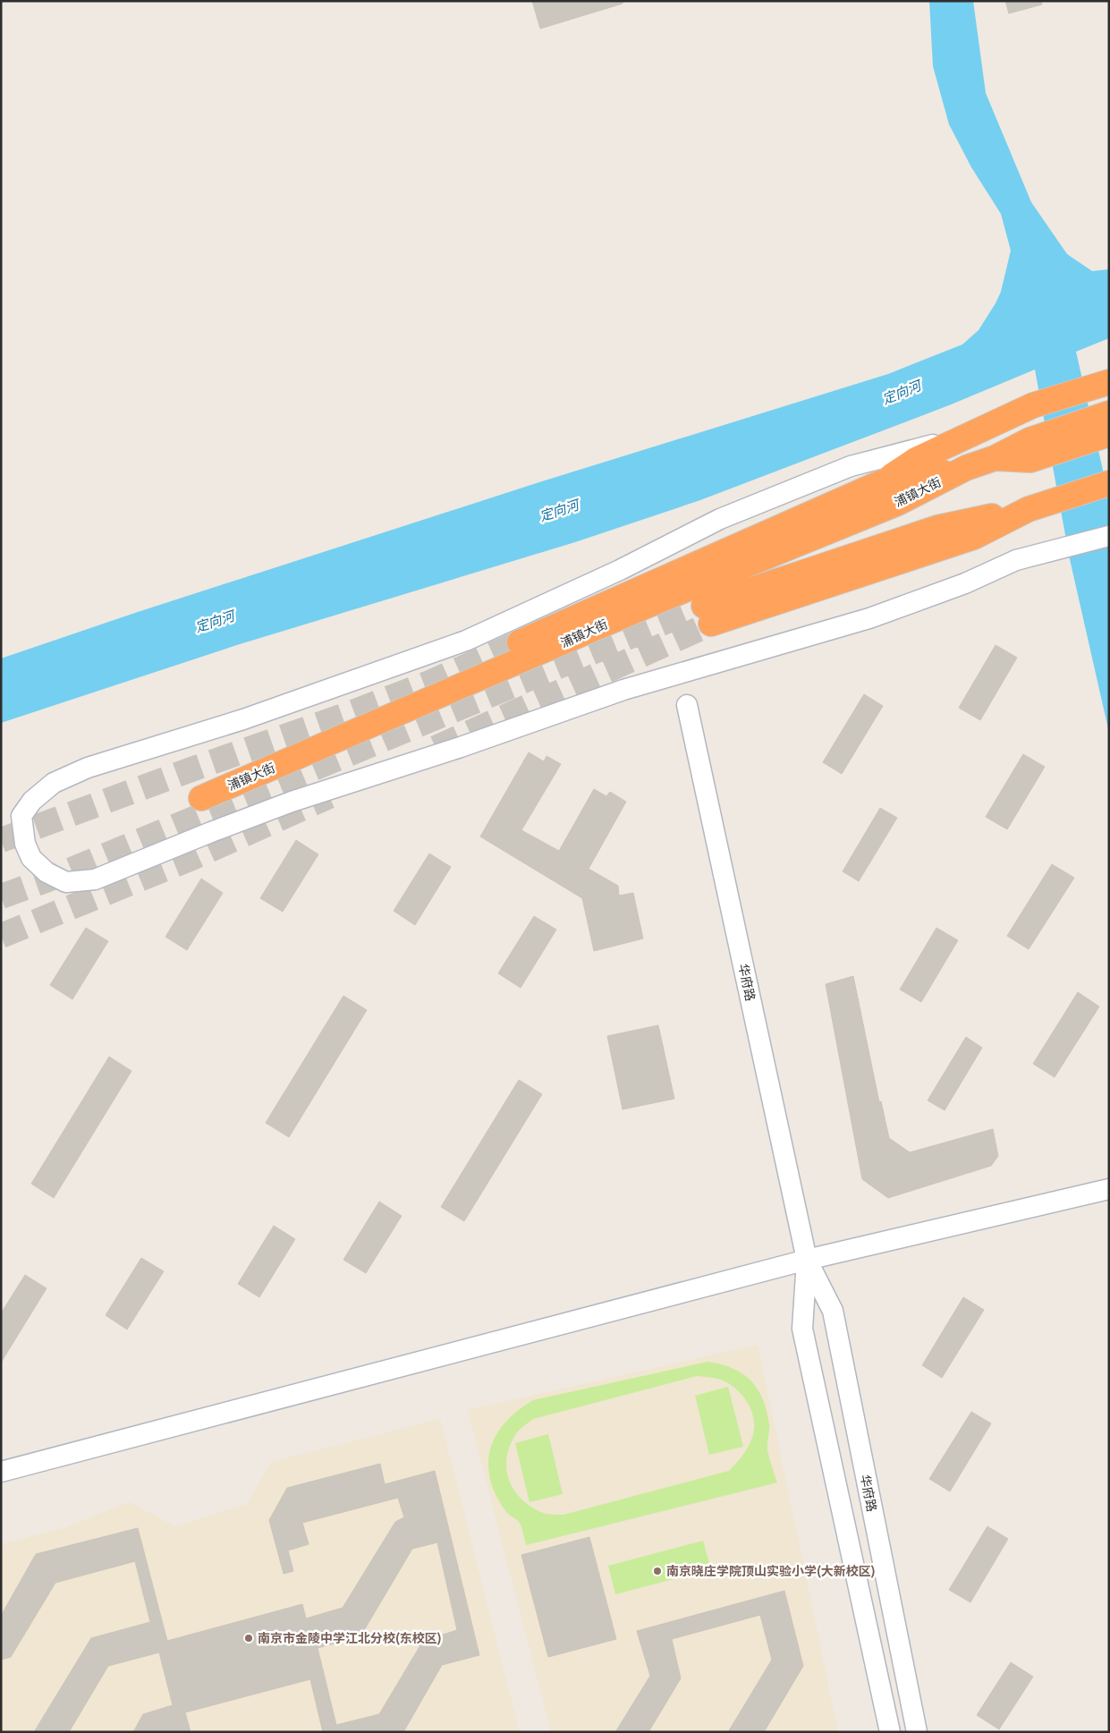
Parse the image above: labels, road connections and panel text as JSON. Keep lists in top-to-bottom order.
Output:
{
  "streets": {
    "highway": ["浦镇大街"],
    "street": ["华府路"]
  },
  "water": ["定向河"],
  "places": ["南京晓庄学院顶山实验小学(大新校区)", "南京市金陵中学江北分校(东校区)"]
}
